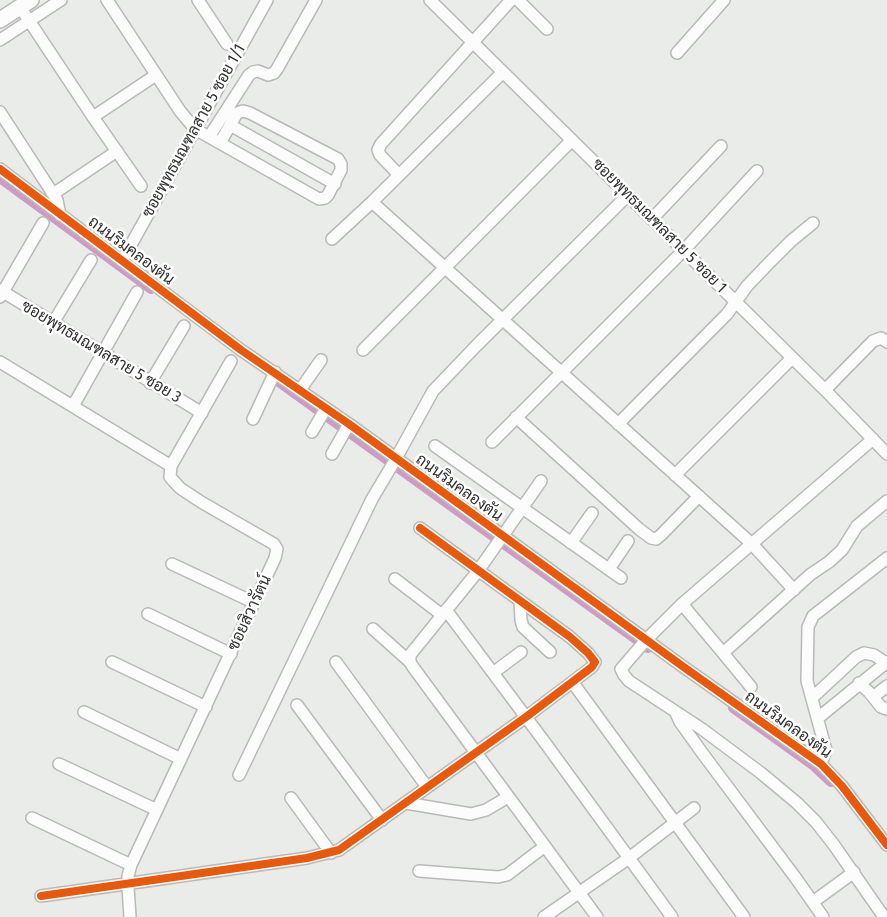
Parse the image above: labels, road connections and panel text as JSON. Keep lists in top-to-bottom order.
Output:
{
  "streets": {
    "street": [
      "ซอยพุทธมณฑลสาย 5 ซอย 1/1",
      "ซอยพุทธมณฑลสาย 5 ซอย 1",
      "ถนนริมคลองตัน",
      "ซอยพุทธมณฑลสาย 5 ซอย 3",
      "ซอยสิวารัตน์"
    ]
  },
  "crossings": [
    ["ซอยพุทธมณฑลสาย 5 ซอย 1/1", "ถนนริมคลองตัน"]
  ]
}
